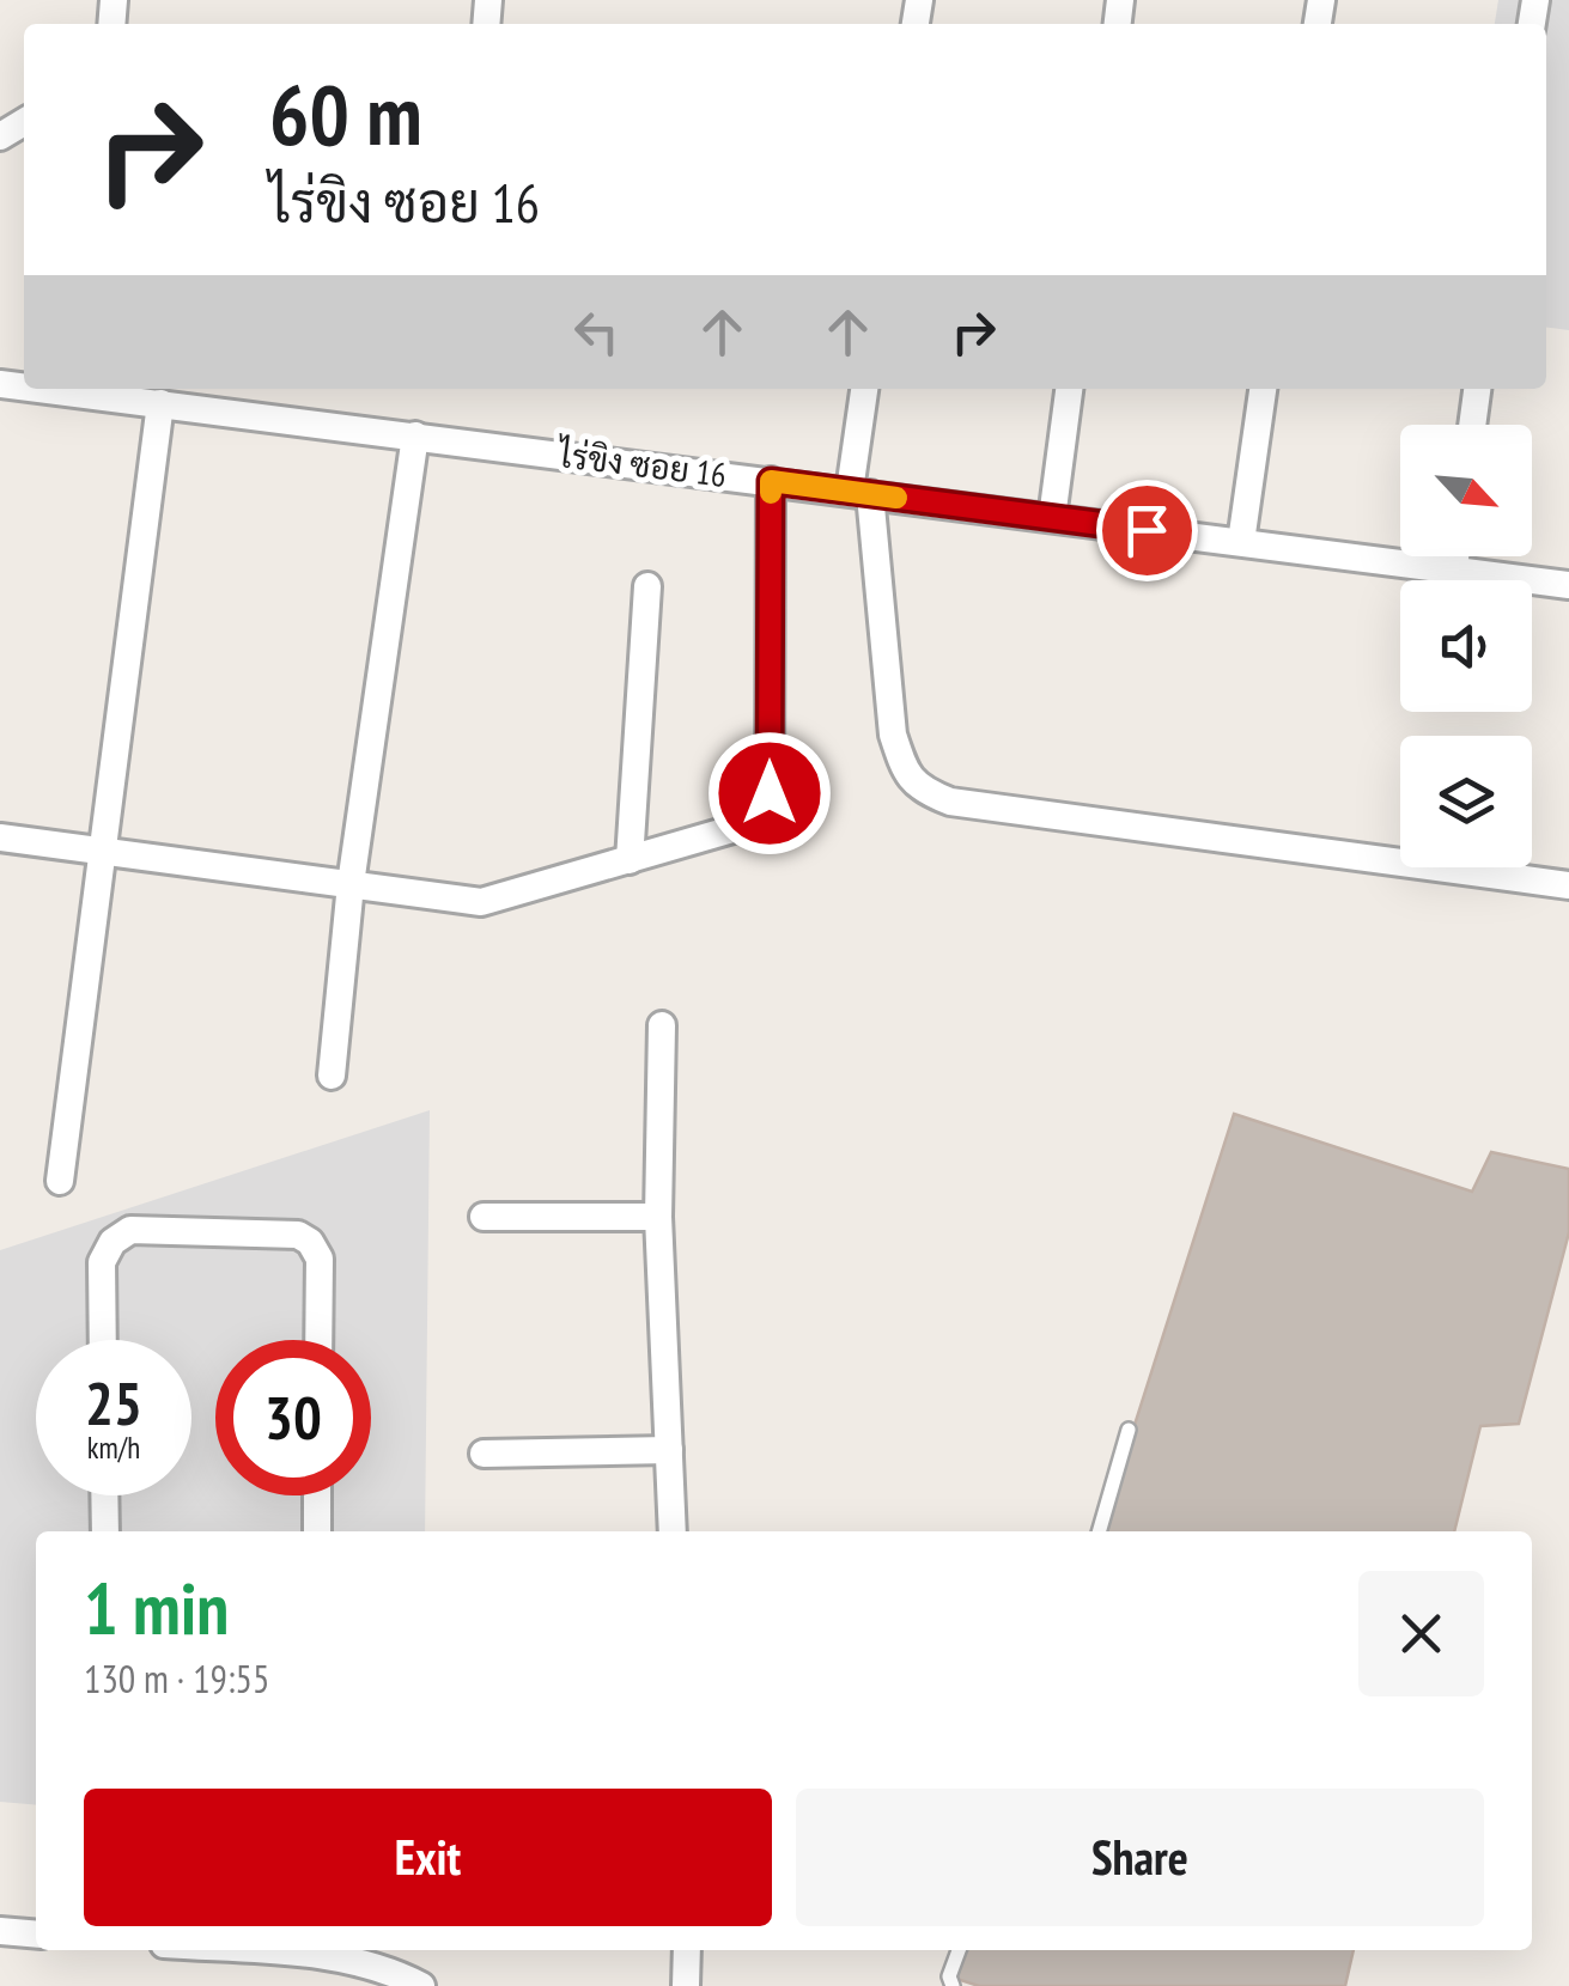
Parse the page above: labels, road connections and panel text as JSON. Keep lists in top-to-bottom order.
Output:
{
  "streets": {
    "street": ["ไร่ขิง ซอย 16"]
  },
  "north": "bottom right",
  "page": {
    "turn": ["60 m", "ไร่ขิง ซอย 16"],
    "speed": "25 km/h",
    "limit": "30",
    "heading": ["1 min", "130 m · 19:55"],
    "buttons": ["Exit", "Share"]
  }
}
